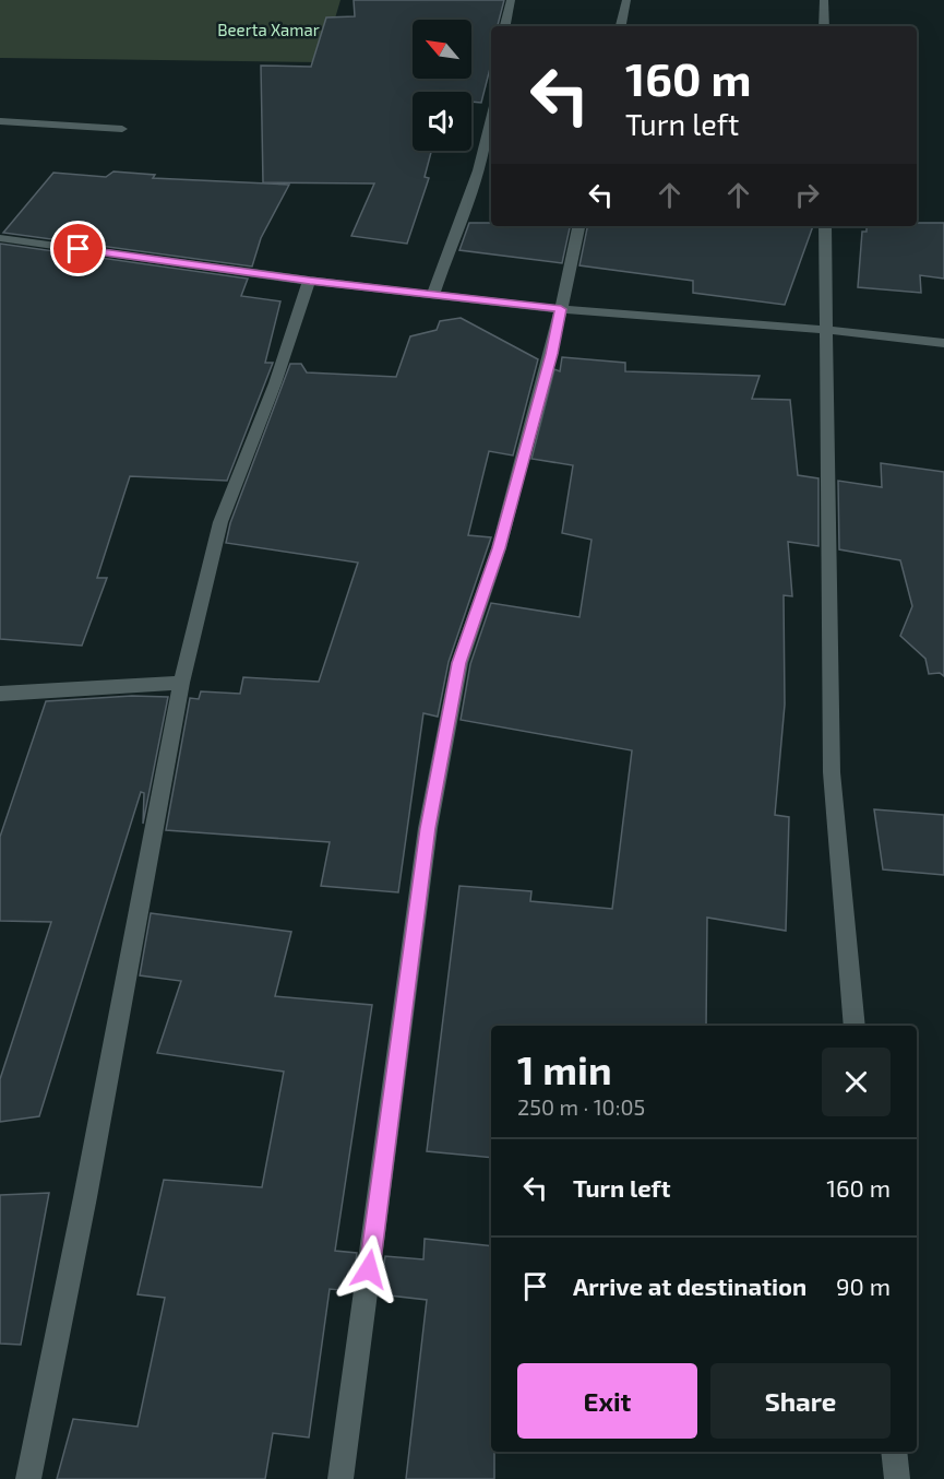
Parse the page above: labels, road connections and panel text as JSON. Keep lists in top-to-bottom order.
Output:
{
  "parks": ["Beerta Xamar"],
  "north": "top left",
  "page": {
    "turn": ["160 m", "Turn left"],
    "heading": ["1 min", "250 m · 10:05"],
    "list": [
      {
        "name": "Turn left",
        "value": "160 m"
      },
      {
        "name": "Arrive at destination",
        "value": "90 m"
      }
    ],
    "buttons": ["Exit", "Share"]
  }
}
